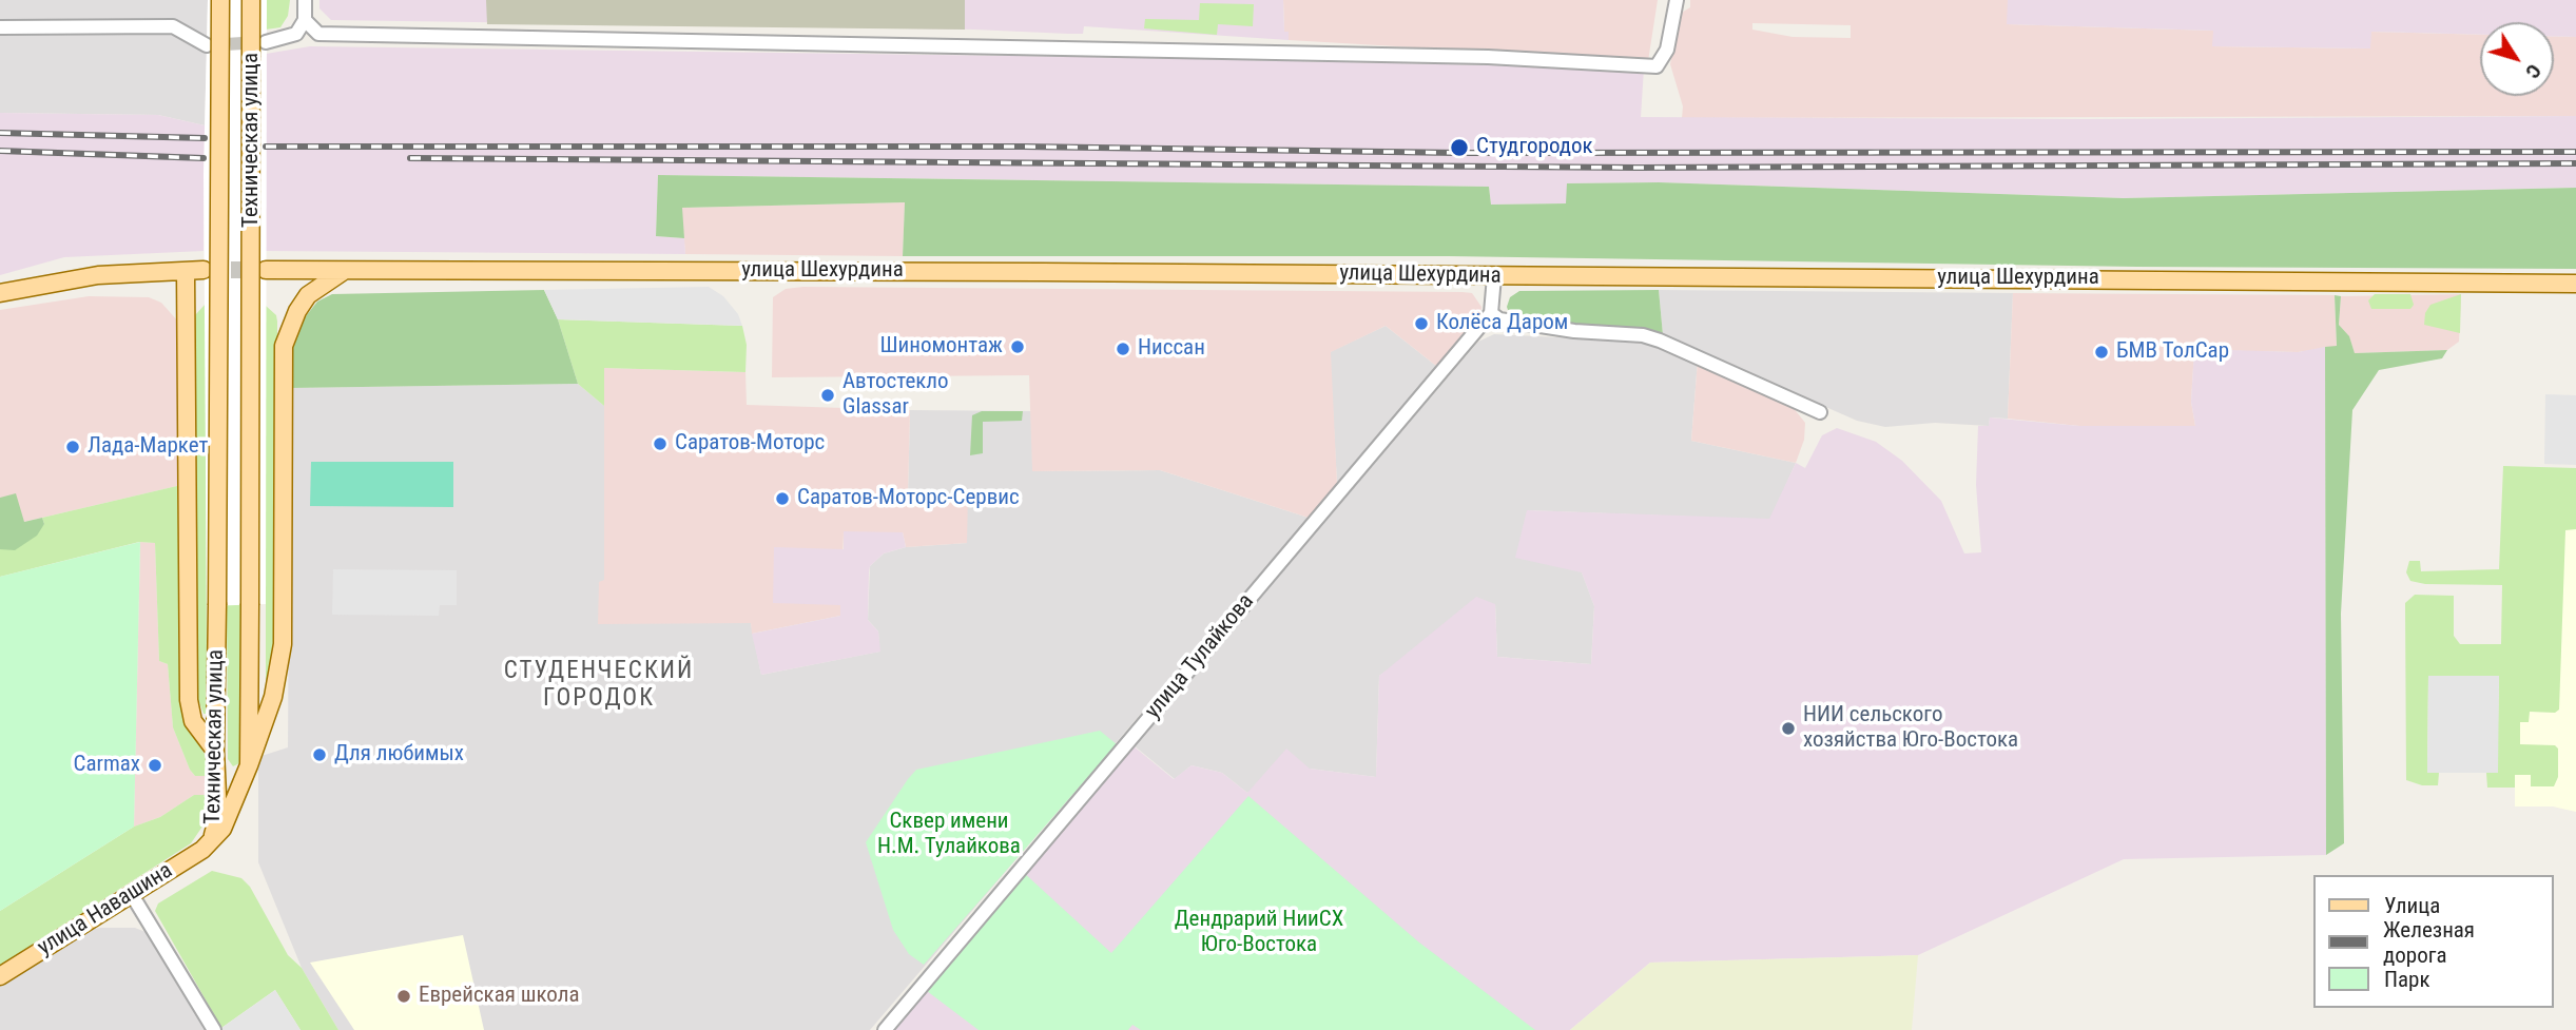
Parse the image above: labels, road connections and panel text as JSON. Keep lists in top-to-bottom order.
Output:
{
  "streets": {
    "main road": ["Техническая улица", "улица Шехурдина", "улица Навашина"],
    "street": ["улица Тулайкова"]
  },
  "crossings": [
    ["Техническая улица", "улица Навашина"]
  ],
  "districts": ["СТУДЕНЧЕСКИЙ ГОРОДОК"],
  "parks": ["Сквер имени Н.М. Тулайкова", "Дендрарий НииСХ Юго-Востока"],
  "places": [
    "Студгородок",
    "Колёса Даром",
    "Шиномонтаж",
    "Ниссан",
    "БМВ ТолСар",
    "Автостекло Glassar",
    "Саратов-Моторс",
    "Лада-Маркет",
    "Саратов-Моторс-Сервис",
    "НИИ сельского хозяйства Юго-Востока",
    "Для любимых",
    "Carmax",
    "Еврейская школа"
  ],
  "legend": ["Улица", "Железная дорога", "Парк"],
  "north": "bottom right"
}
